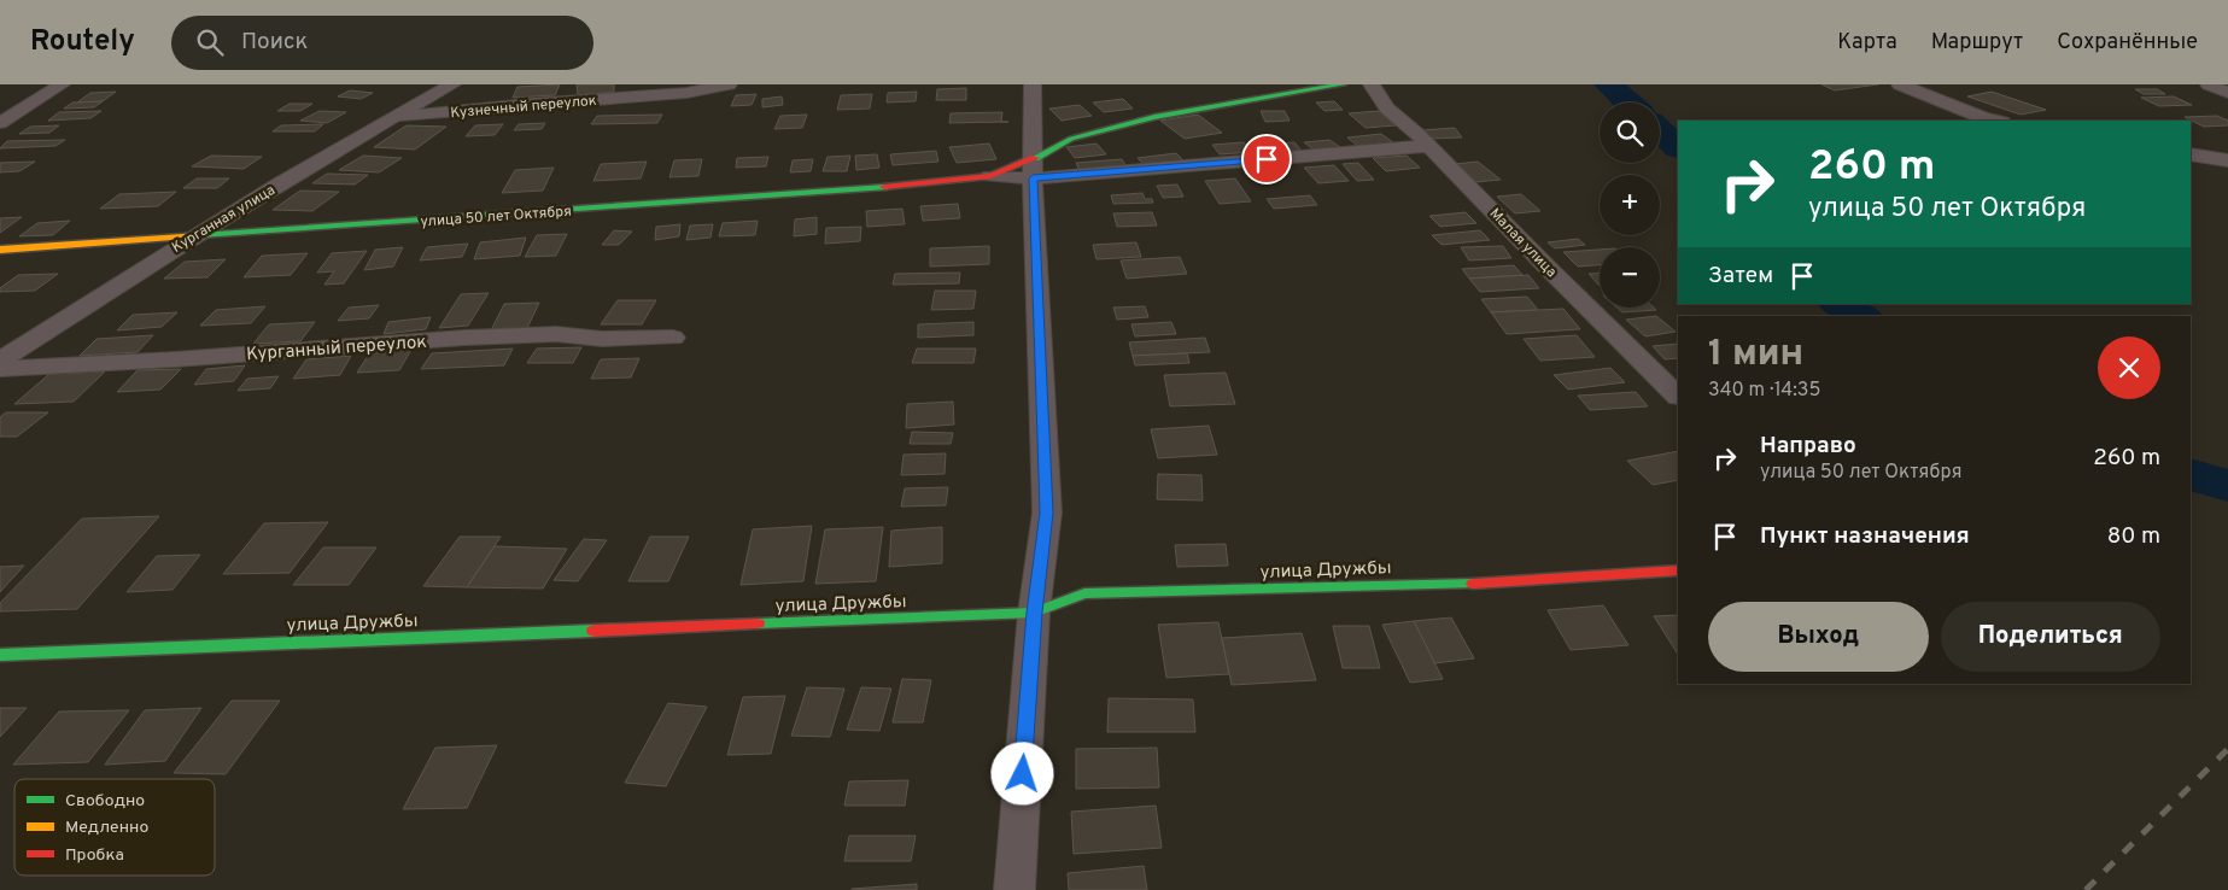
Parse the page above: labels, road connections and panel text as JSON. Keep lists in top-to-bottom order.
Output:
{
  "streets": {
    "street": [
      "Кузнечный переулок",
      "улица 50 лет Октября",
      "Курганная улица",
      "Малая улица",
      "Курганный переулок",
      "улица Дружбы"
    ]
  },
  "crossings": [
    ["Кузнечный переулок", "Курганная улица"],
    ["улица 50 лет Октября", "Курганная улица"],
    ["улица 50 лет Октября", "Малая улица"]
  ],
  "legend": ["Свободно", "Медленно", "Пробка"],
  "page": {
    "header": "Routely",
    "search": "Поиск",
    "nav": ["Карта", "Маршрут", "Сохранённые"],
    "map_buttons": ["+", "−"],
    "turn": ["260 m", "улица 50 лет Октября"],
    "then": "Затем",
    "heading": ["1 мин", "340 m · 14:35"],
    "list": [
      {
        "name": "Направо",
        "note": "улица 50 лет Октября",
        "value": "260 m"
      },
      {
        "name": "Пункт назначения",
        "value": "80 m"
      }
    ],
    "buttons": ["Выход", "Поделиться"]
  }
}
